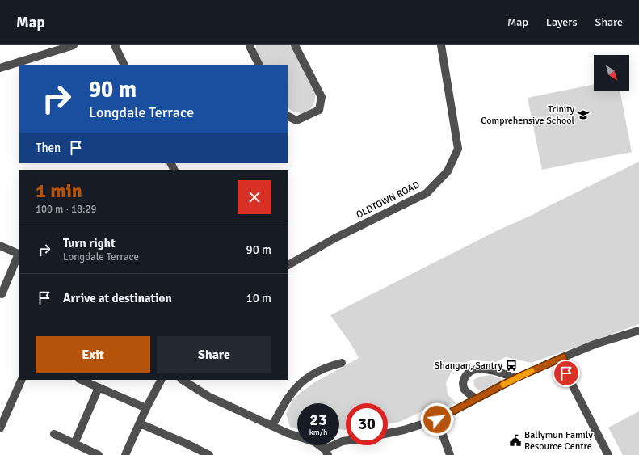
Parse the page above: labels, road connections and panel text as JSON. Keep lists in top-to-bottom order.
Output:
{
  "streets": {
    "street": ["OLDTOWN ROAD"]
  },
  "places": {
    "school or university": ["Trinity Comprehensive School"],
    "bus stop": ["Shangan, Santry"],
    "public building": ["Ballymun Family Resource Centre"]
  },
  "north": "bottom right",
  "page": {
    "header": "Map",
    "nav": ["Map", "Layers", "Share"],
    "turn": ["90 m", "Longdale Terrace"],
    "then": "Then",
    "heading": ["1 min", "100 m · 18:29"],
    "list": [
      {
        "name": "Turn right",
        "note": "Longdale Terrace",
        "value": "90 m"
      },
      {
        "name": "Arrive at destination",
        "value": "10 m"
      }
    ],
    "buttons": ["Exit", "Share"],
    "speed": "23 km/h",
    "limit": "30"
  }
}
